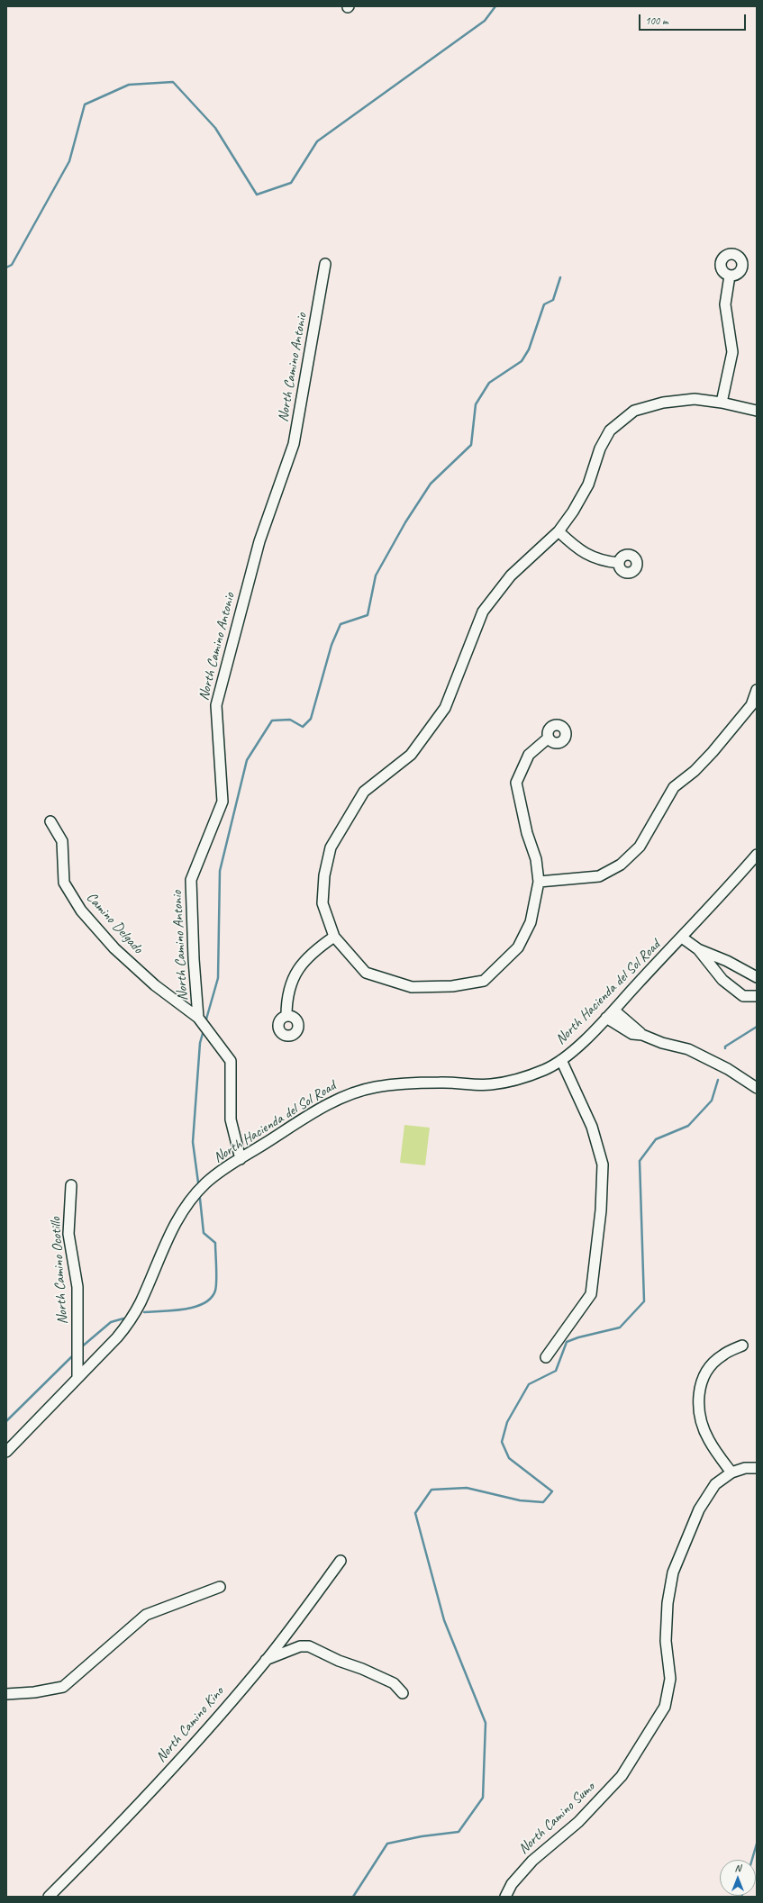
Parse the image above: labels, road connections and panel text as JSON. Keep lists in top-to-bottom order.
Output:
{
  "streets": {
    "street": [
      "North Camino Antonio",
      "Camino Delgado",
      "North Hacienda del Sol Road",
      "North Camino Ocotillo",
      "North Camino Kino",
      "North Camino Sumo"
    ]
  },
  "crossings": [
    ["North Camino Antonio", "Camino Delgado"],
    ["North Camino Antonio", "North Hacienda del Sol Road"],
    ["North Hacienda del Sol Road", "North Camino Ocotillo"]
  ],
  "scale_bar": "100 m",
  "north": "top"
}
